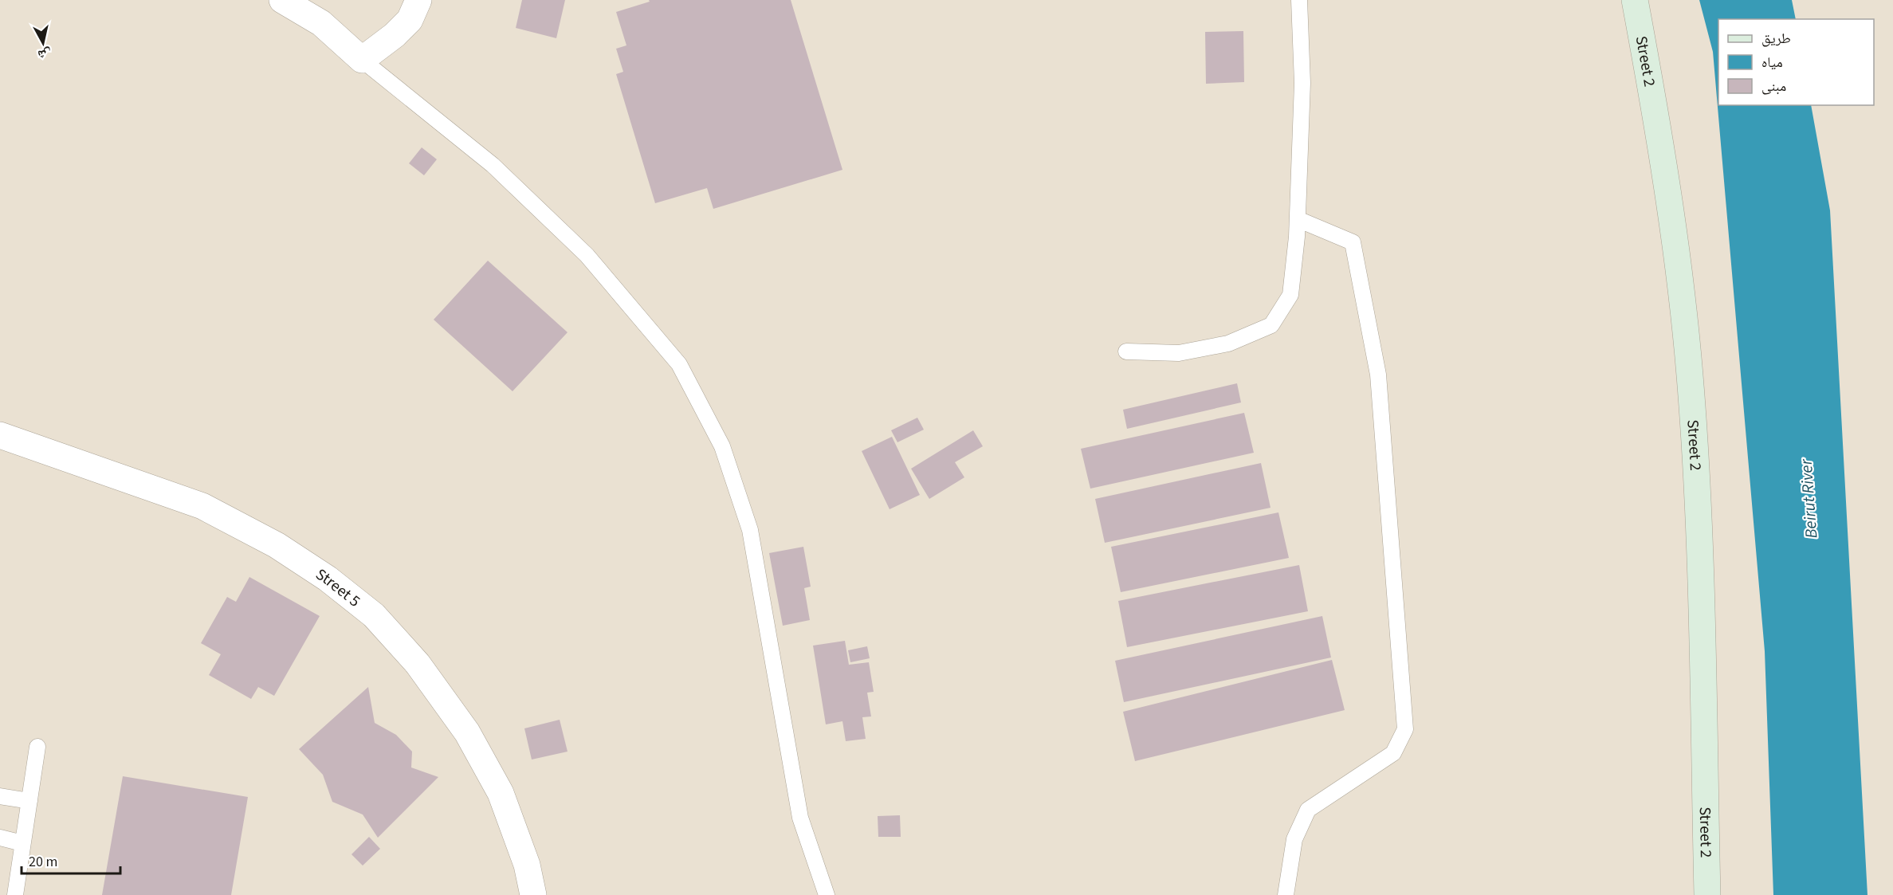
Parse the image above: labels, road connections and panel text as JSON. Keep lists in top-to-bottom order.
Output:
{
  "streets": {
    "street": ["Street 2", "Street 5"]
  },
  "water": ["Beirut River"],
  "legend": ["طريق", "مياه", "مبنى"],
  "scale_bar": "20 m",
  "north": "bottom"
}
